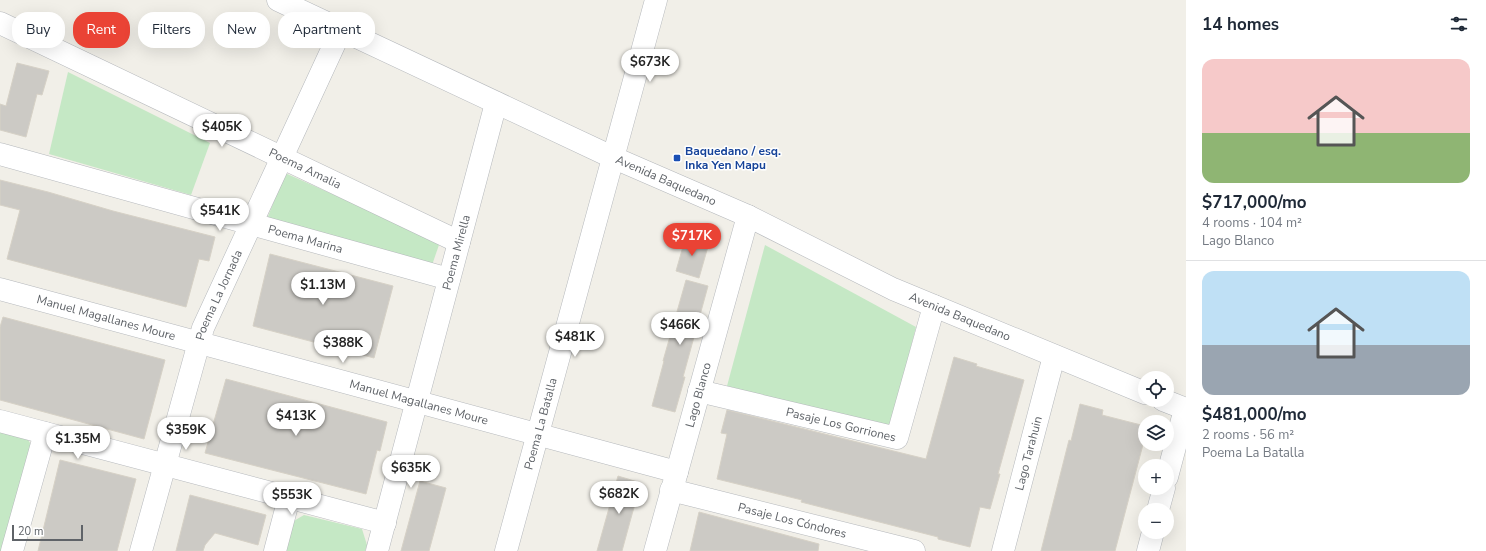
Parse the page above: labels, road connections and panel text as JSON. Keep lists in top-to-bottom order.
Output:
{
  "streets": {
    "street": [
      "Poema Amalia",
      "Avenida Baquedano",
      "Poema Marina",
      "Poema Mirella",
      "Poema La Jornada",
      "Manuel Magallanes Moure",
      "Lago Blanco",
      "Pasaje Los Gorriones",
      "Poema La Batalla",
      "Lago Tarahuin",
      "Pasaje Los Cóndores"
    ]
  },
  "crossings": [
    ["Poema Amalia", "Poema Mirella"],
    ["Poema Amalia", "Poema La Jornada"],
    ["Avenida Baquedano", "Poema Mirella"],
    ["Avenida Baquedano", "Lago Blanco"],
    ["Avenida Baquedano", "Pasaje Los Gorriones"],
    ["Avenida Baquedano", "Poema La Batalla"],
    ["Avenida Baquedano", "Lago Tarahuin"],
    ["Poema Marina", "Poema Mirella"],
    ["Poema Marina", "Poema La Jornada"],
    ["Poema Mirella", "Manuel Magallanes Moure"],
    ["Poema La Jornada", "Manuel Magallanes Moure"],
    ["Manuel Magallanes Moure", "Lago Blanco"],
    ["Manuel Magallanes Moure", "Poema La Batalla"],
    ["Manuel Magallanes Moure", "Pasaje Los Cóndores"],
    ["Lago Blanco", "Pasaje Los Gorriones"],
    ["Lago Blanco", "Pasaje Los Cóndores"]
  ],
  "places": {
    "transit": ["Baquedano / esq. Inka Yen Mapu"]
  },
  "scale_bar": "20 m",
  "page": {
    "heading": "14 homes",
    "chip": [
      "Buy",
      "Rent",
      "Filters",
      "New",
      "Apartment"
    ],
    "list": [
      {
        "name": "$717,000/mo",
        "note": "4 rooms · 104 m² · Lago Blanco"
      },
      {
        "name": "$481,000/mo",
        "note": "2 rooms · 56 m² · Poema La Batalla"
      }
    ],
    "price": [
      "$673K",
      "$405K",
      "$541K",
      "$717K",
      "$1.13M",
      "$466K",
      "$481K",
      "$388K",
      "$413K",
      "$359K",
      "$1.35M",
      "$635K",
      "$682K",
      "$553K"
    ],
    "map_buttons": ["+", "−"],
    "scale": "20 m"
  }
}
